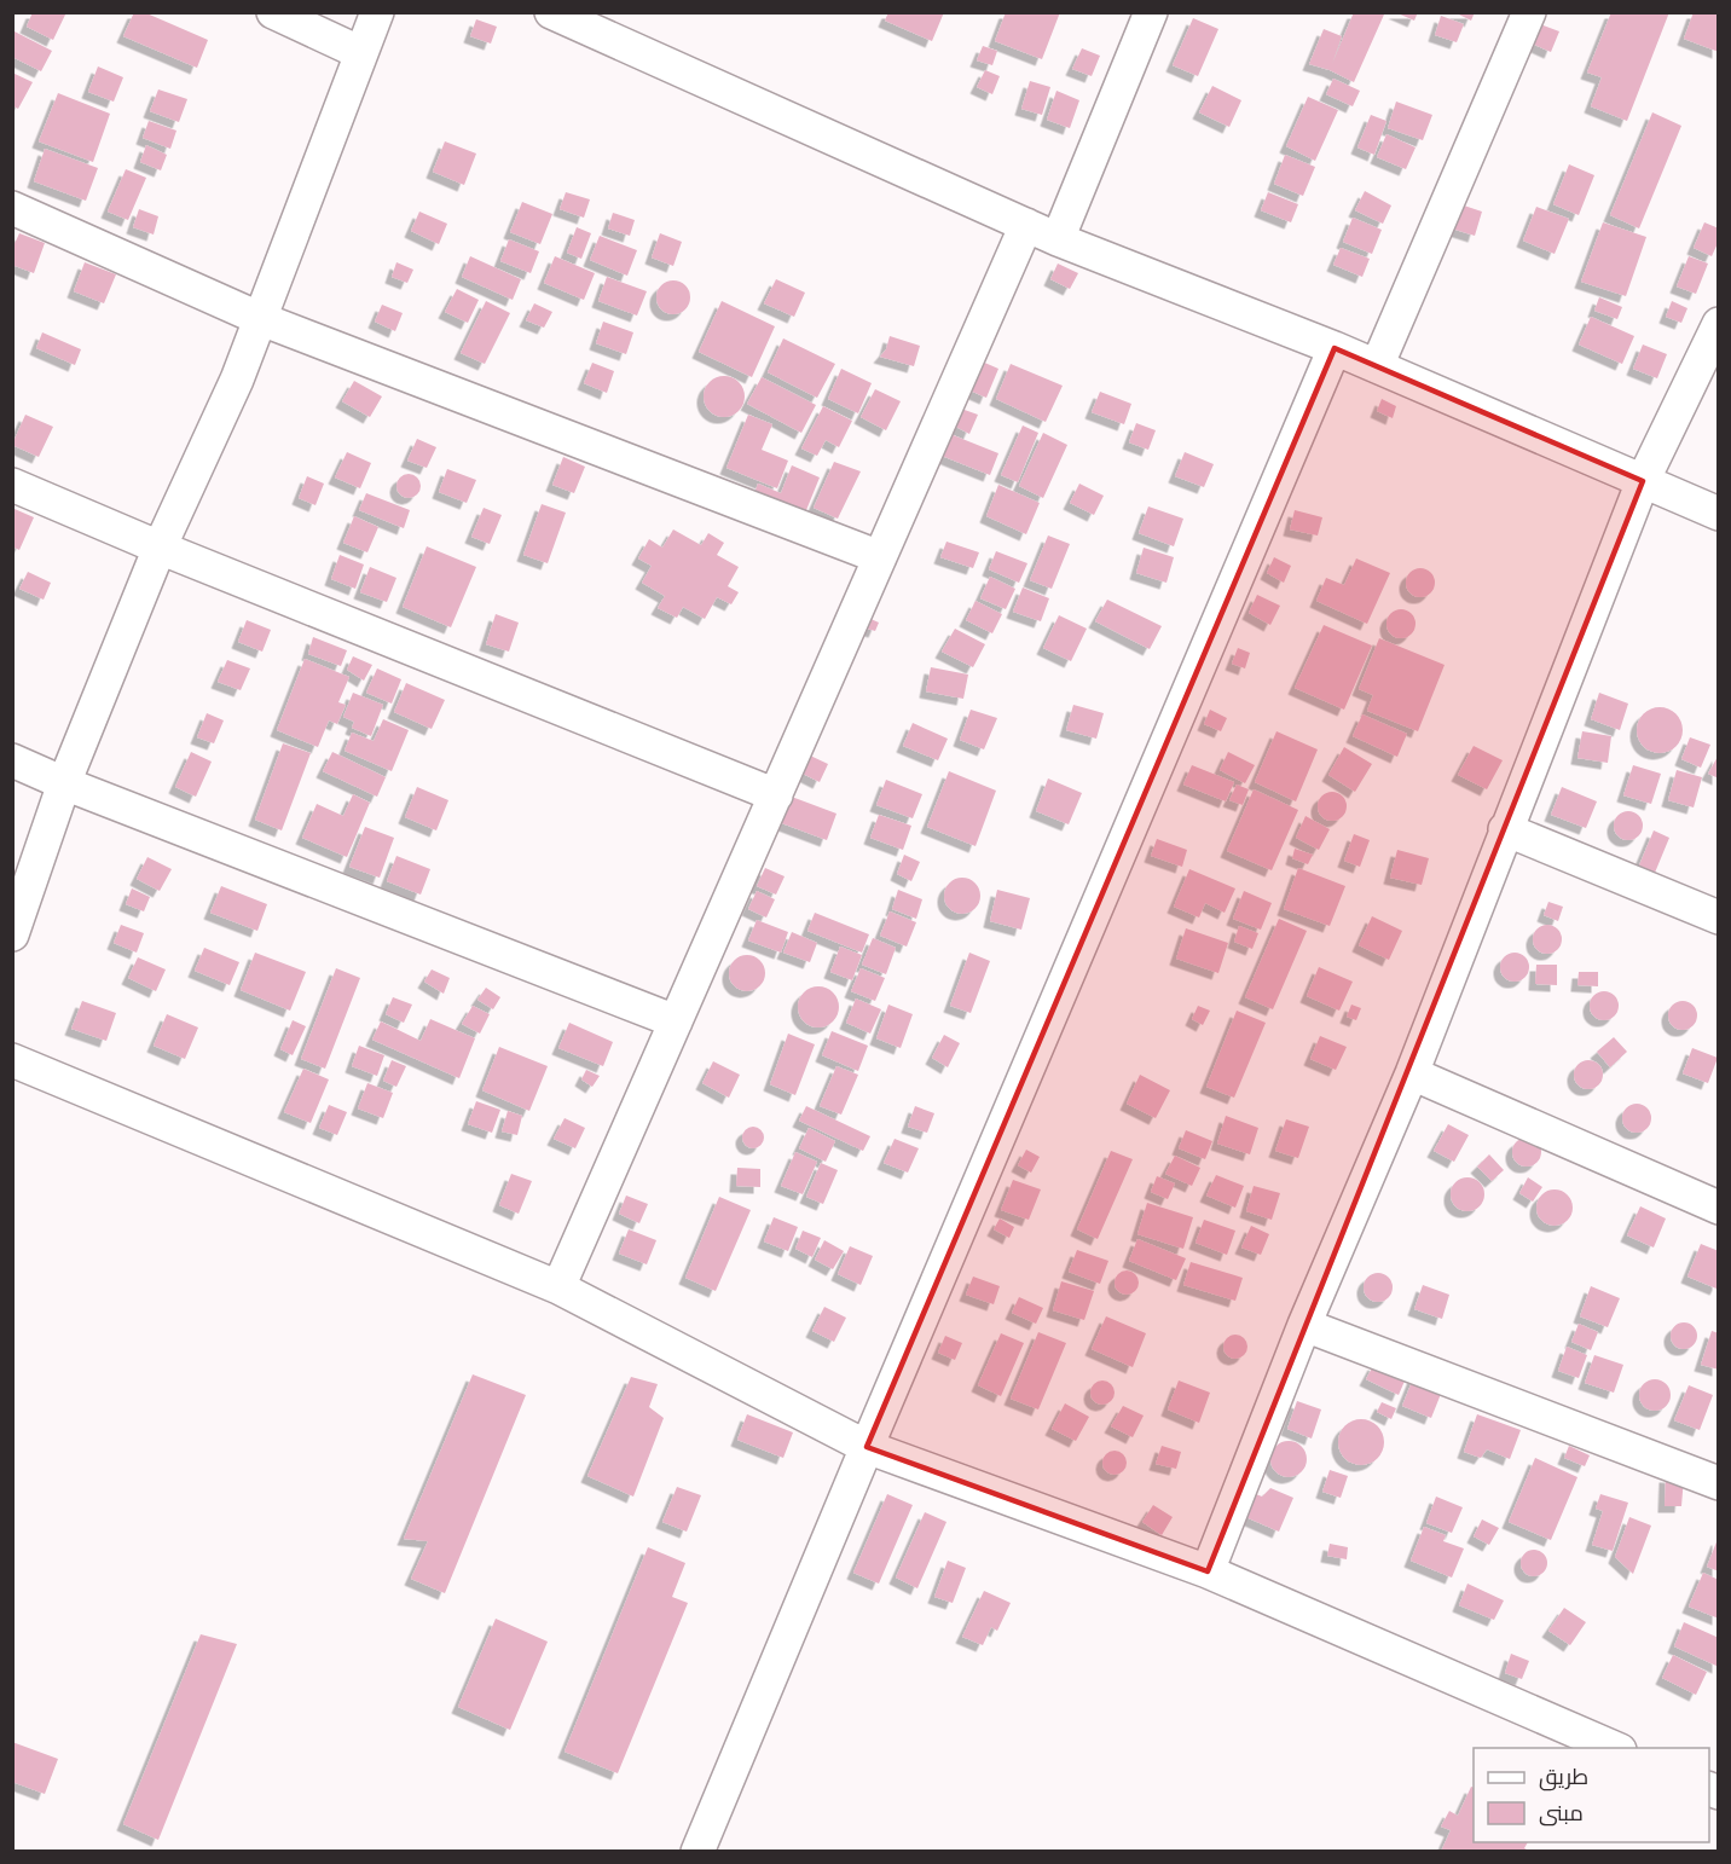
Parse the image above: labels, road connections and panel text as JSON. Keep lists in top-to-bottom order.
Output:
{
  "legend": ["طريق", "مبنى"]
}
